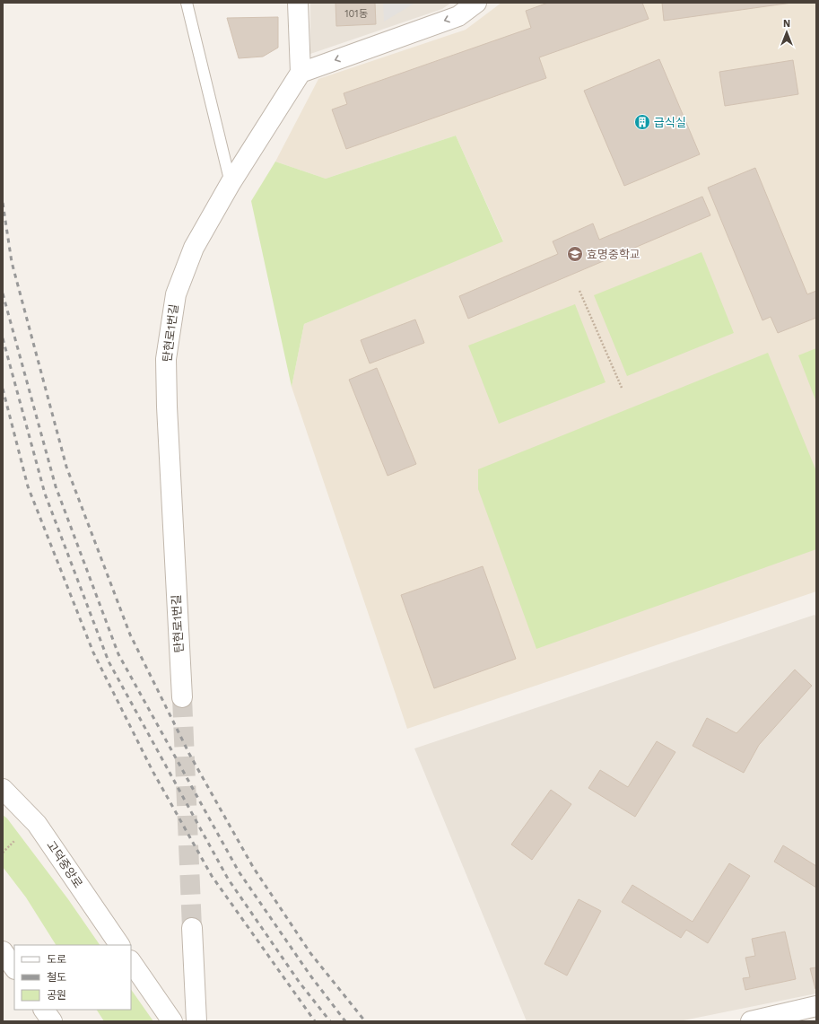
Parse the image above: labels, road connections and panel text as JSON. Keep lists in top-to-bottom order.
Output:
{
  "streets": {
    "street": ["탄현로1번길", "고덕중앙로"]
  },
  "places": {
    "building": ["급식실"],
    "school or university": ["효명중학교"]
  },
  "house_numbers": ["101동"],
  "legend": ["도로", "철도", "공원"],
  "north": "top"
}
